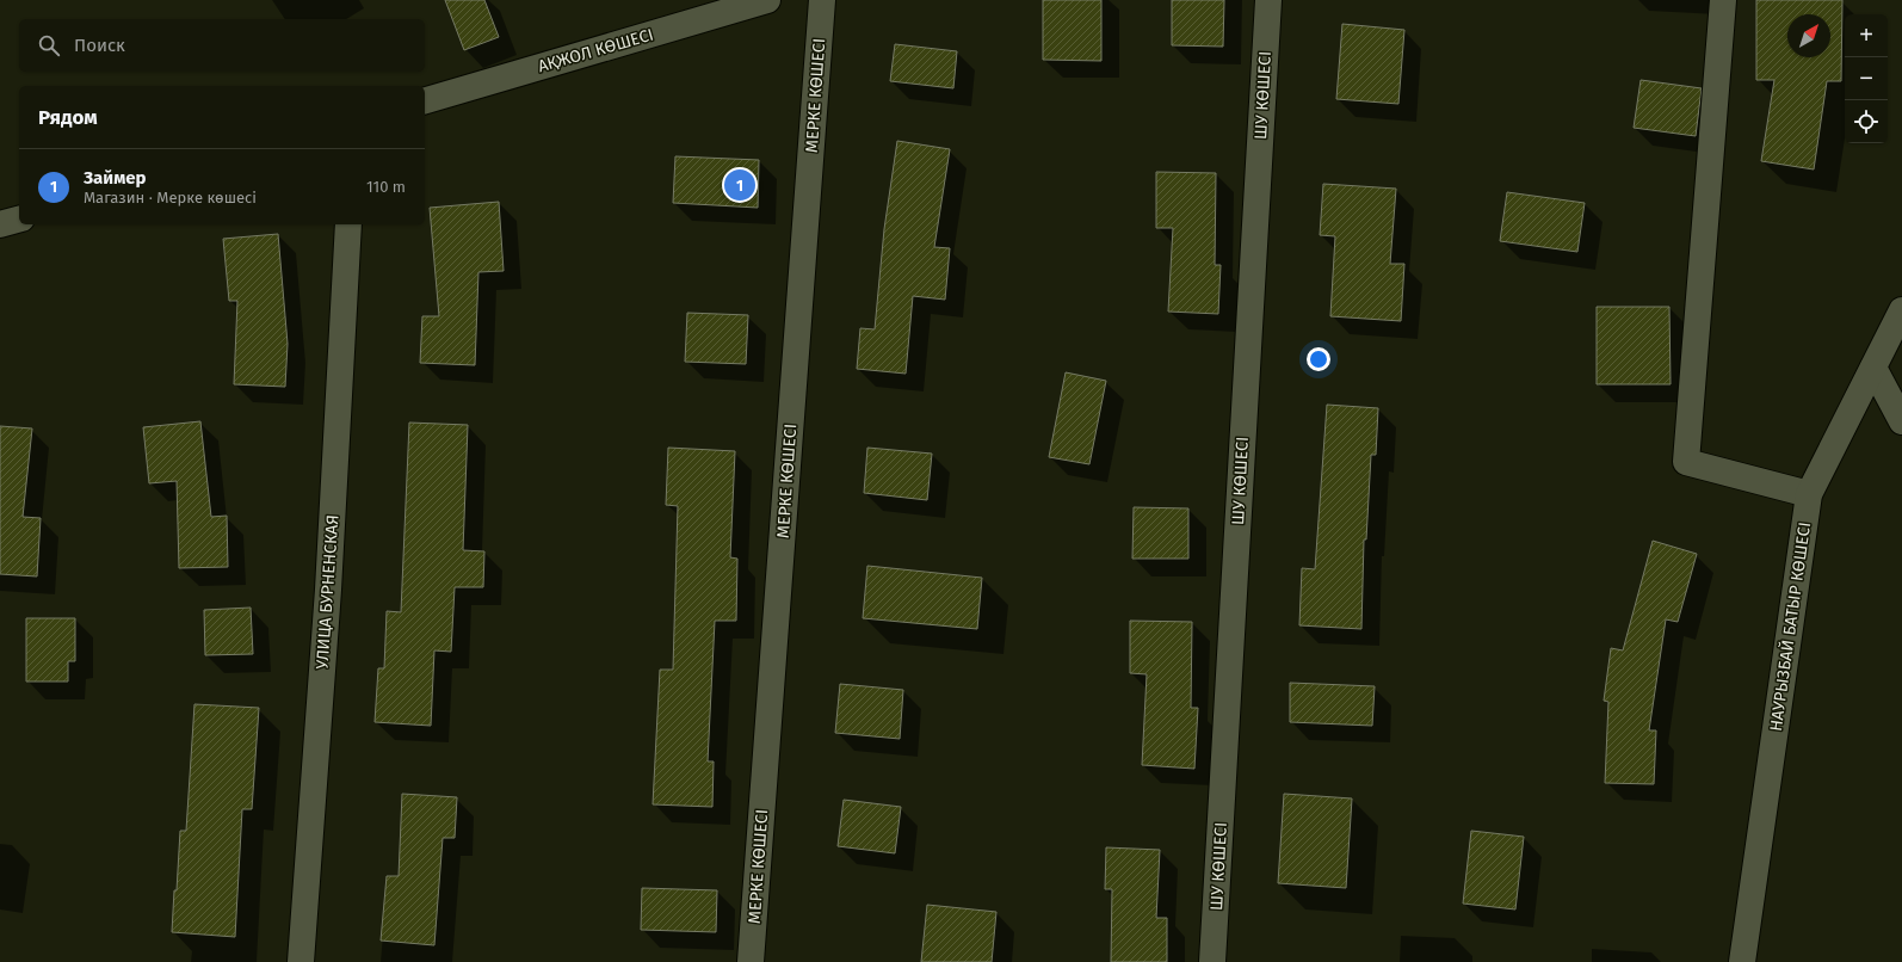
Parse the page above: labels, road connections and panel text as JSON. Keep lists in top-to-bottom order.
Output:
{
  "streets": {
    "street": [
      "АҚЖОЛ КӨШЕСІ",
      "МЕРКЕ КӨШЕСІ",
      "ШУ КӨШЕСІ",
      "УЛИЦА БУРНЕНСКАЯ",
      "НАУРЫЗБАЙ БАТЫР КӨШЕСІ"
    ]
  },
  "north": "top right",
  "page": {
    "map_buttons": ["+", "−"],
    "search": "Поиск",
    "heading": "Рядом",
    "list": [
      {
        "mark": "1",
        "name": "Займер",
        "note": "Магазин · Мерке көшесі",
        "value": "110 m"
      }
    ],
    "pins": "1"
  }
}
